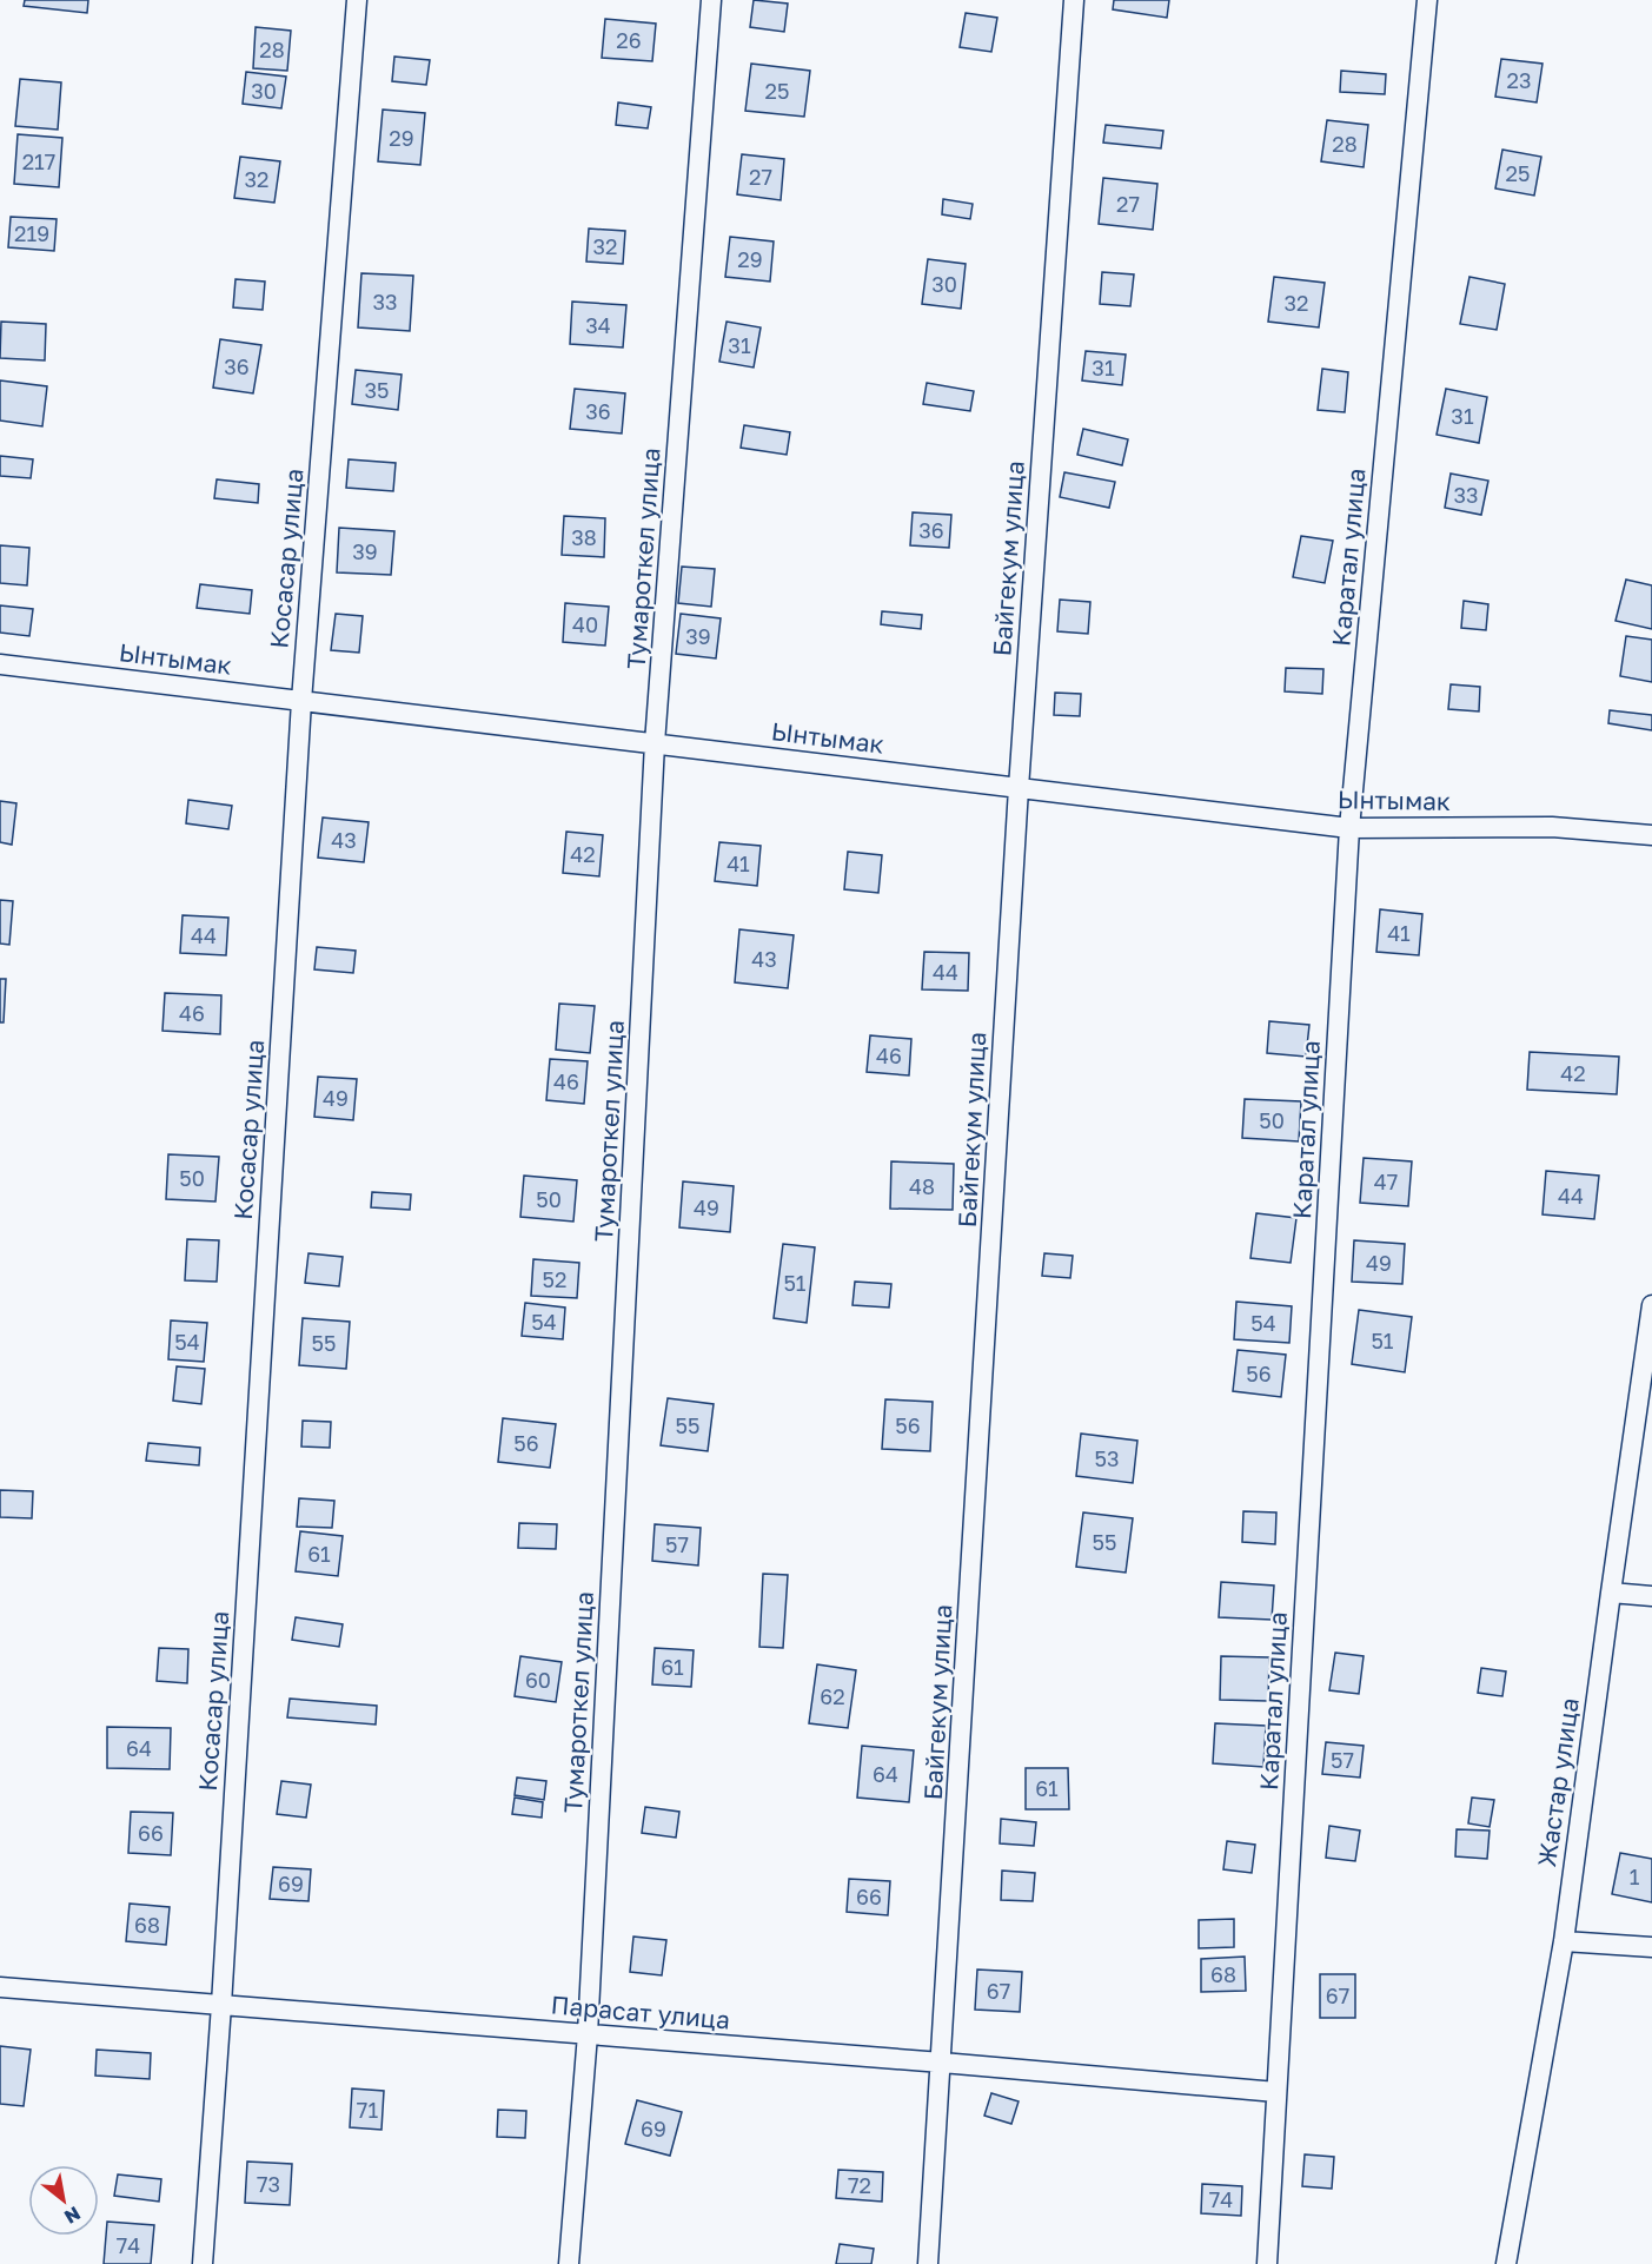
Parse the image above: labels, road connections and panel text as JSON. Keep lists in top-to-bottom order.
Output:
{
  "streets": {
    "street": [
      "Каратал улица",
      "Косасар улица",
      "Тумароткел улица",
      "Байгекум улица",
      "Ынтымак",
      "Жастар улица",
      "Парасат улица"
    ]
  },
  "crossings": [
    ["Каратал улица", "Ынтымак"],
    ["Каратал улица", "Парасат улица"],
    ["Косасар улица", "Ынтымак"],
    ["Косасар улица", "Парасат улица"],
    ["Тумароткел улица", "Ынтымак"],
    ["Тумароткел улица", "Парасат улица"],
    ["Байгекум улица", "Ынтымак"],
    ["Байгекум улица", "Парасат улица"]
  ],
  "house_numbers": [
    "26",
    "28",
    "23",
    "30",
    "25",
    "29",
    "28",
    "217",
    "25",
    "27",
    "32",
    "27",
    "219",
    "32",
    "29",
    "30",
    "33",
    "32",
    "34",
    "31",
    "36",
    "31",
    "35",
    "36",
    "31",
    "33",
    "36",
    "38",
    "39",
    "40",
    "39",
    "43",
    "42",
    "41",
    "41",
    "44",
    "43",
    "44",
    "46",
    "46",
    "42",
    "46",
    "49",
    "50",
    "50",
    "47",
    "48",
    "44",
    "50",
    "49",
    "49",
    "52",
    "51",
    "54",
    "54",
    "51",
    "54",
    "55",
    "56",
    "55",
    "56",
    "56",
    "53",
    "55",
    "57",
    "61",
    "61",
    "60",
    "62",
    "64",
    "57",
    "64",
    "61",
    "66",
    "1",
    "69",
    "66",
    "68",
    "68",
    "67",
    "67",
    "71",
    "69",
    "73",
    "72",
    "74",
    "74"
  ],
  "north": "bottom right"
}
